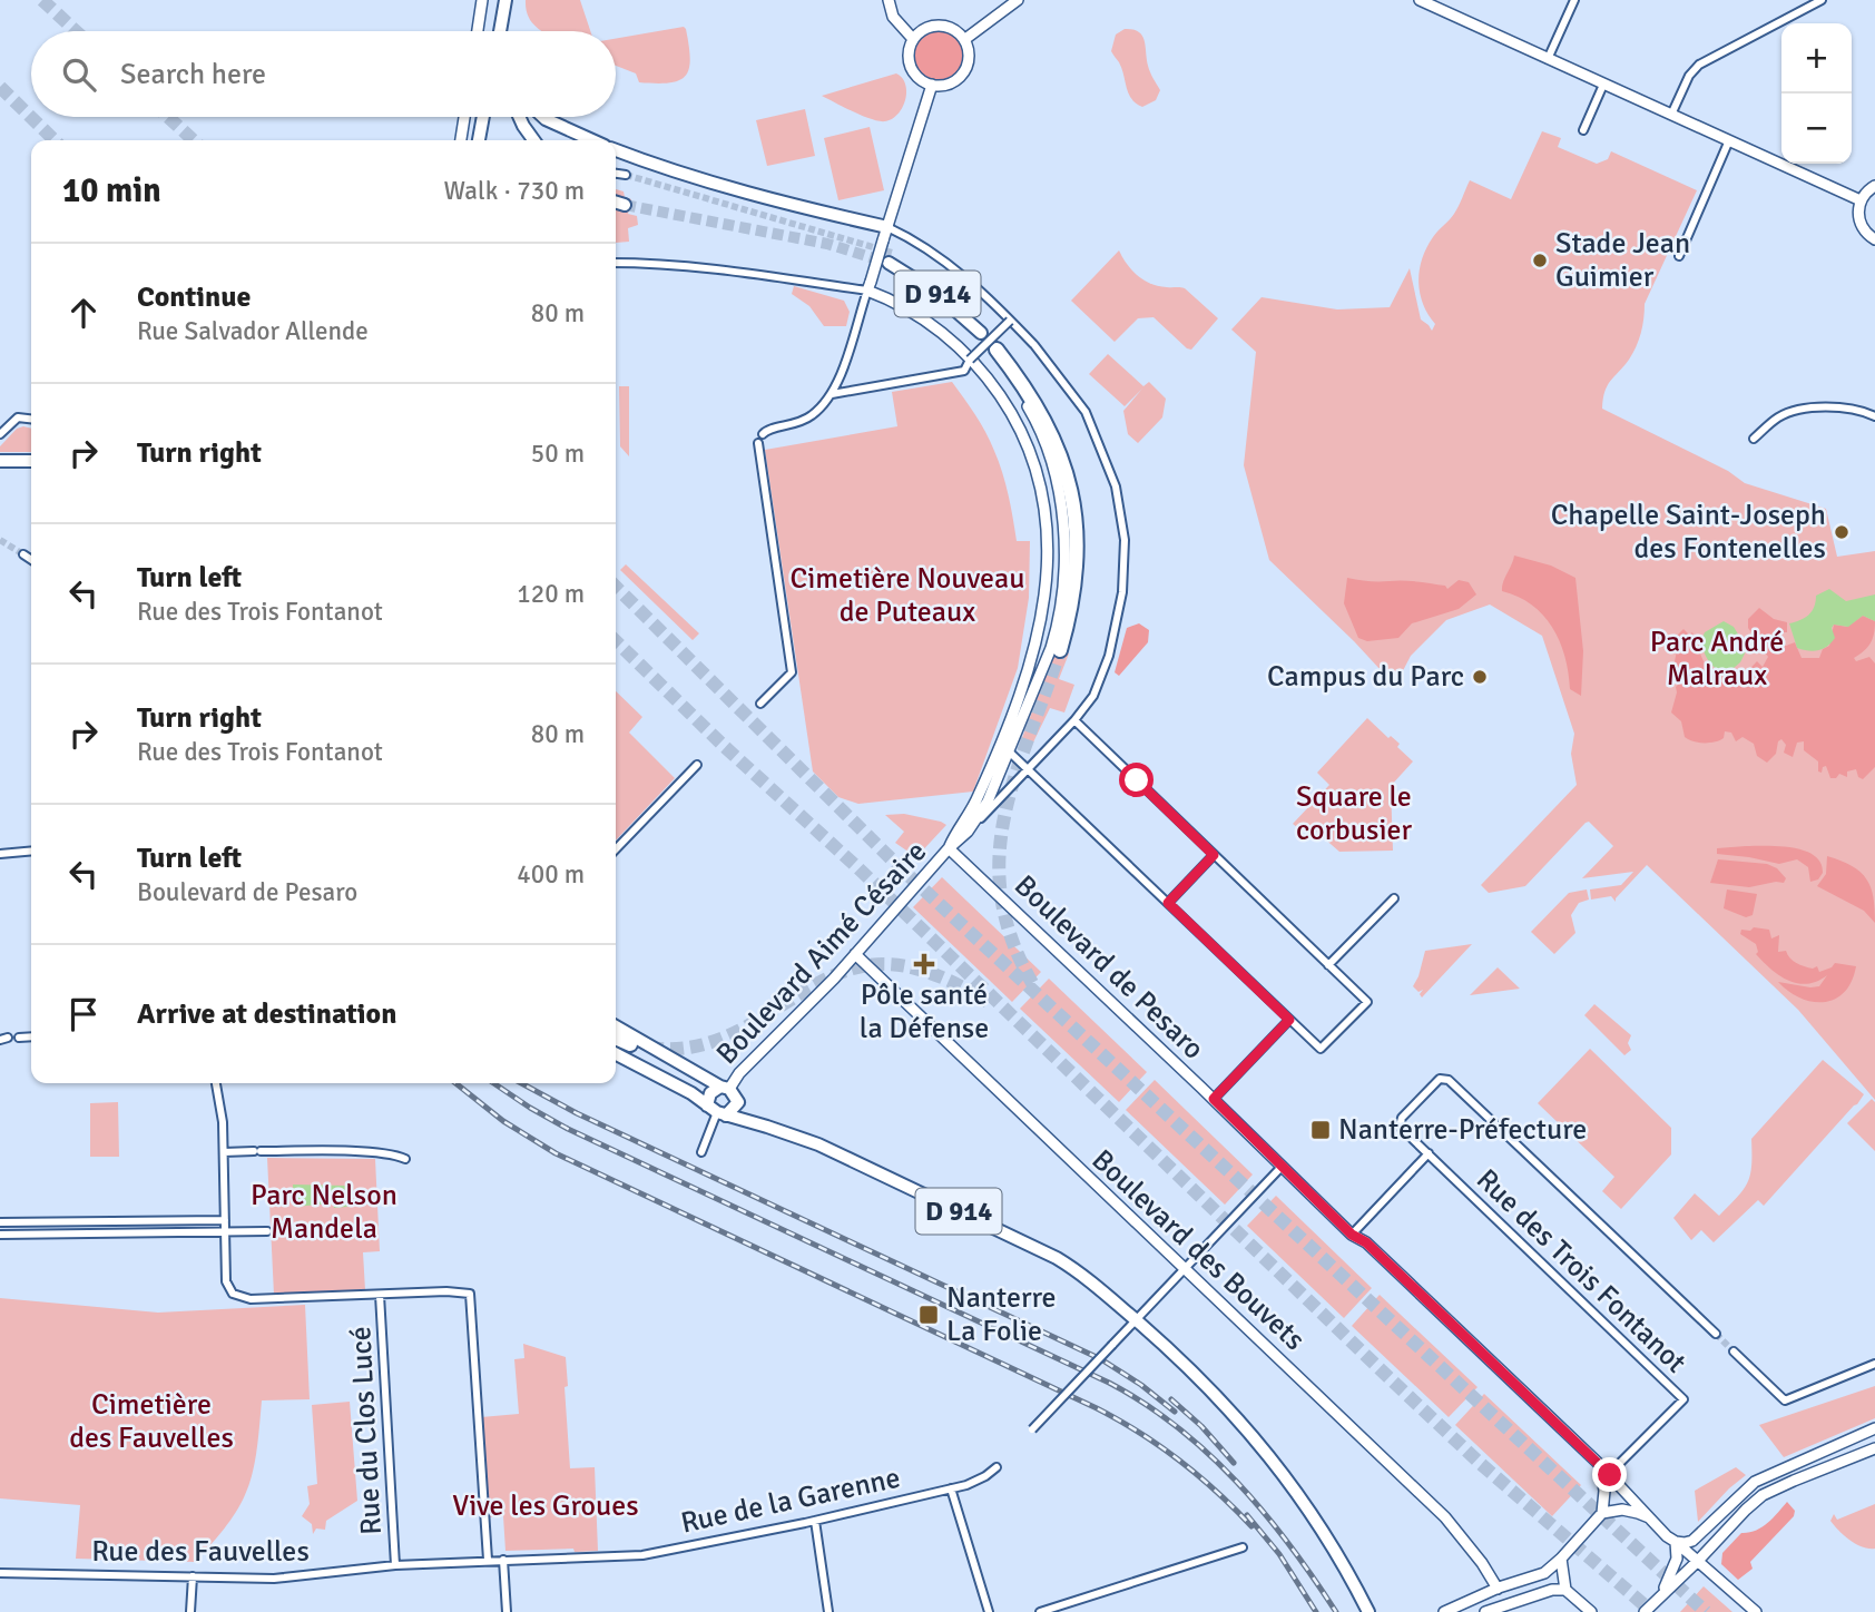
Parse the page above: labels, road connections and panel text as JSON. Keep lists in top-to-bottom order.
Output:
{
  "streets": {
    "main road": ["D 914"],
    "street": [
      "Boulevard Aimé Césaire",
      "Boulevard de Pesaro",
      "Boulevard des Bouvets",
      "Rue des Trois Fontanot",
      "Rue du Clos Lucé",
      "Rue de la Garenne",
      "Rue des Fauvelles"
    ]
  },
  "crossings": [
    ["Boulevard Aimé Césaire", "Boulevard de Pesaro"],
    ["Boulevard Aimé Césaire", "Boulevard des Bouvets"],
    ["Boulevard de Pesaro", "Rue des Trois Fontanot"],
    ["Rue du Clos Lucé", "Rue de la Garenne"],
    ["Rue du Clos Lucé", "Rue des Fauvelles"],
    ["Rue de la Garenne", "Rue des Fauvelles"]
  ],
  "parks": [
    "Cimetière Nouveau de Puteaux",
    "Parc André Malraux",
    "Square le corbusier",
    "Parc Nelson Mandela",
    "Cimetière des Fauvelles",
    "Vive les Groues"
  ],
  "places": {
    "other": ["Stade Jean Guimier", "Chapelle Saint-Joseph des Fontenelles", "Campus du Parc"],
    "health": ["Pôle santé la Défense"],
    "transit": ["Nanterre-Préfecture", "Nanterre La Folie"]
  },
  "page": {
    "map_buttons": ["+", "−"],
    "search": "Search here",
    "heading": ["10 min", "Walk · 730 m"],
    "list": [
      ["Continue", "Rue Salvador Allende", "80 m"],
      ["Turn right", "50 m"],
      ["Turn left", "Rue des Trois Fontanot", "120 m"],
      ["Turn right", "Rue des Trois Fontanot", "80 m"],
      ["Turn left", "Boulevard de Pesaro", "400 m"],
      "Arrive at destination"
    ]
  }
}
